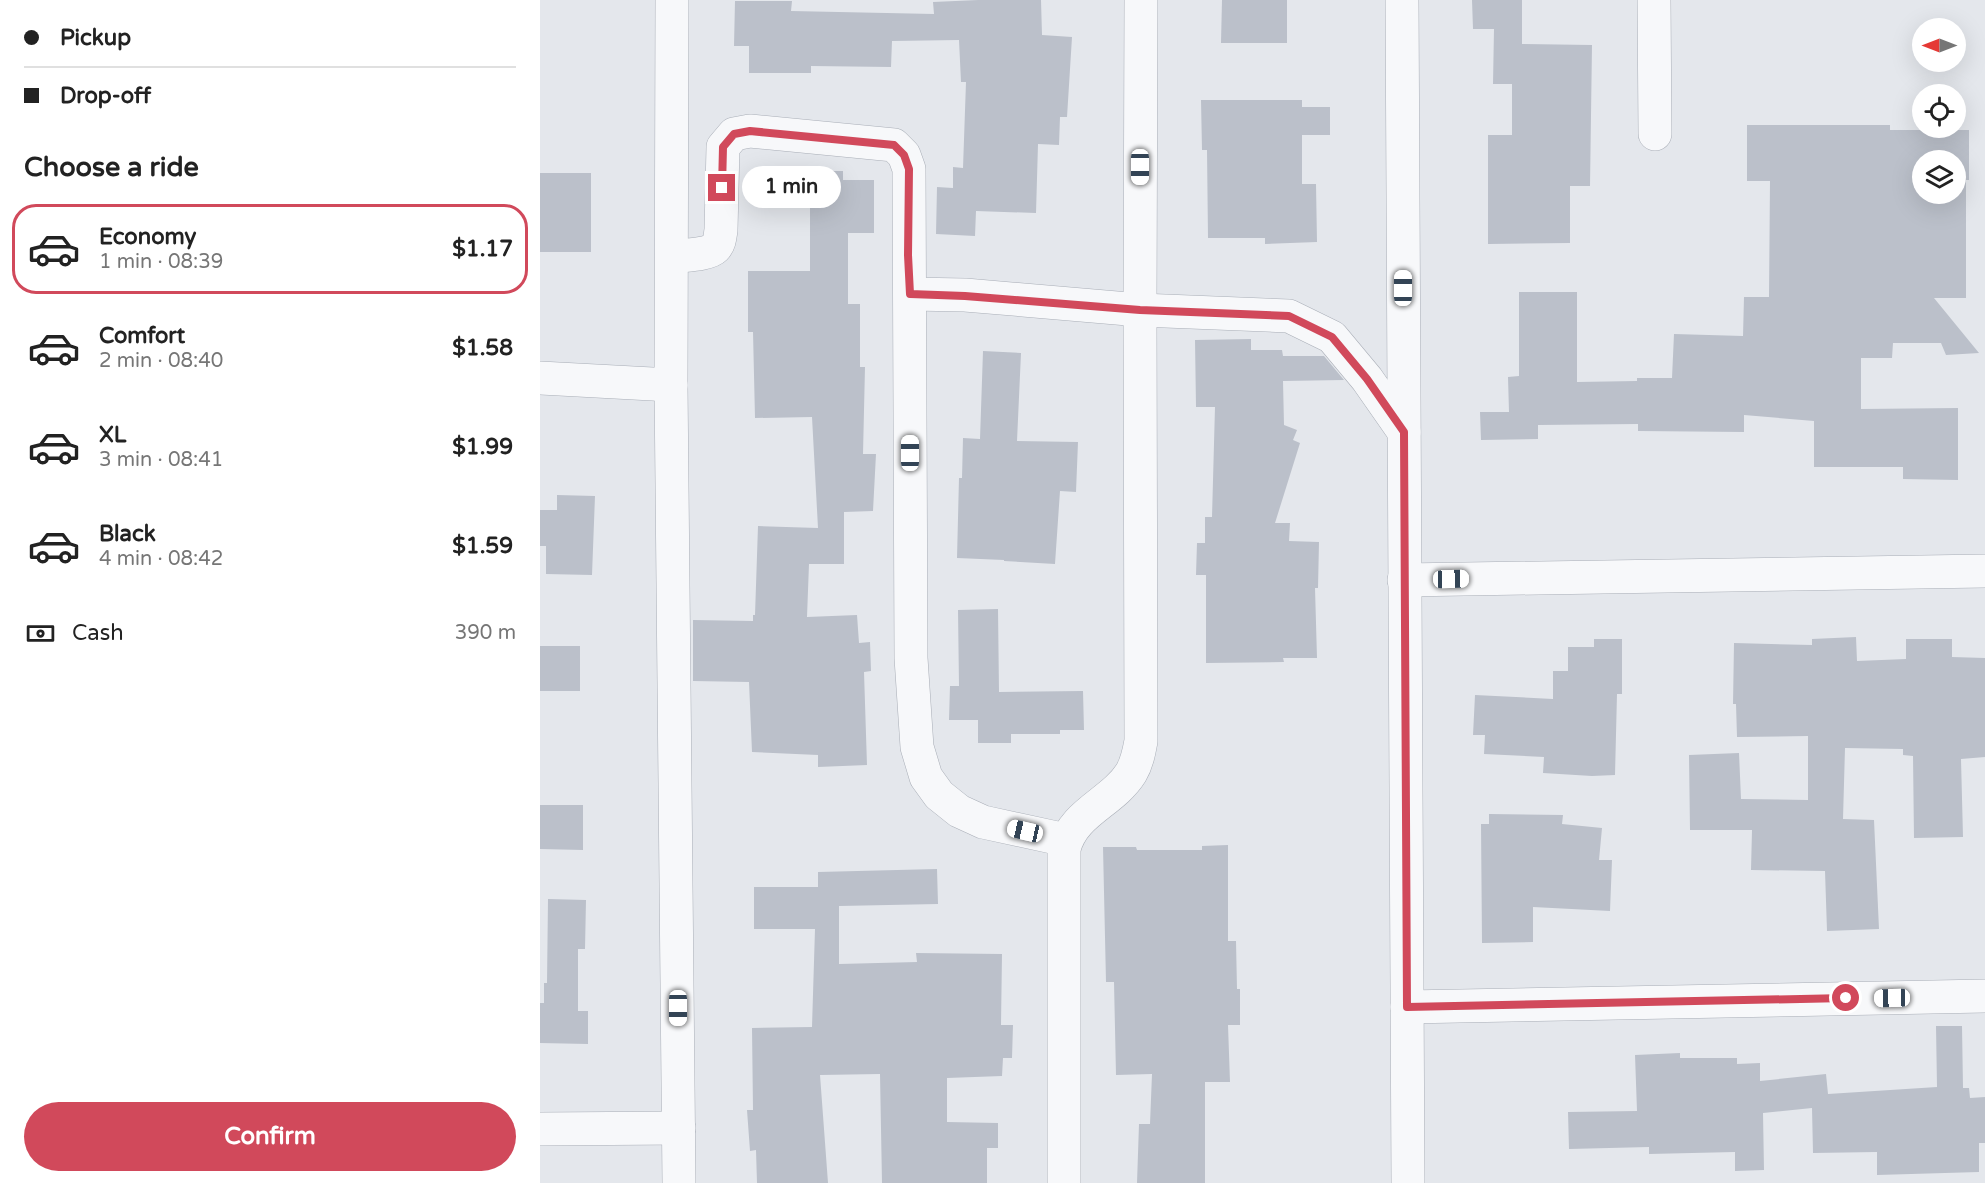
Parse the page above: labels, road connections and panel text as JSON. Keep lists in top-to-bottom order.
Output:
{
  "north": "left",
  "page": {
    "banner": ["Pickup", "Drop-off"],
    "heading": "Choose a ride",
    "bubble": "1 min",
    "list": [
      {
        "name": "Economy",
        "note": "1 min · 08:39",
        "value": "$1.17"
      },
      {
        "name": "Comfort",
        "note": "2 min · 08:40",
        "value": "$1.58"
      },
      {
        "name": "XL",
        "note": "3 min · 08:41",
        "value": "$1.99"
      },
      {
        "name": "Black",
        "note": "4 min · 08:42",
        "value": "$1.59"
      }
    ],
    "pay": ["Cash", "390 m"],
    "buttons": "Confirm"
  }
}
